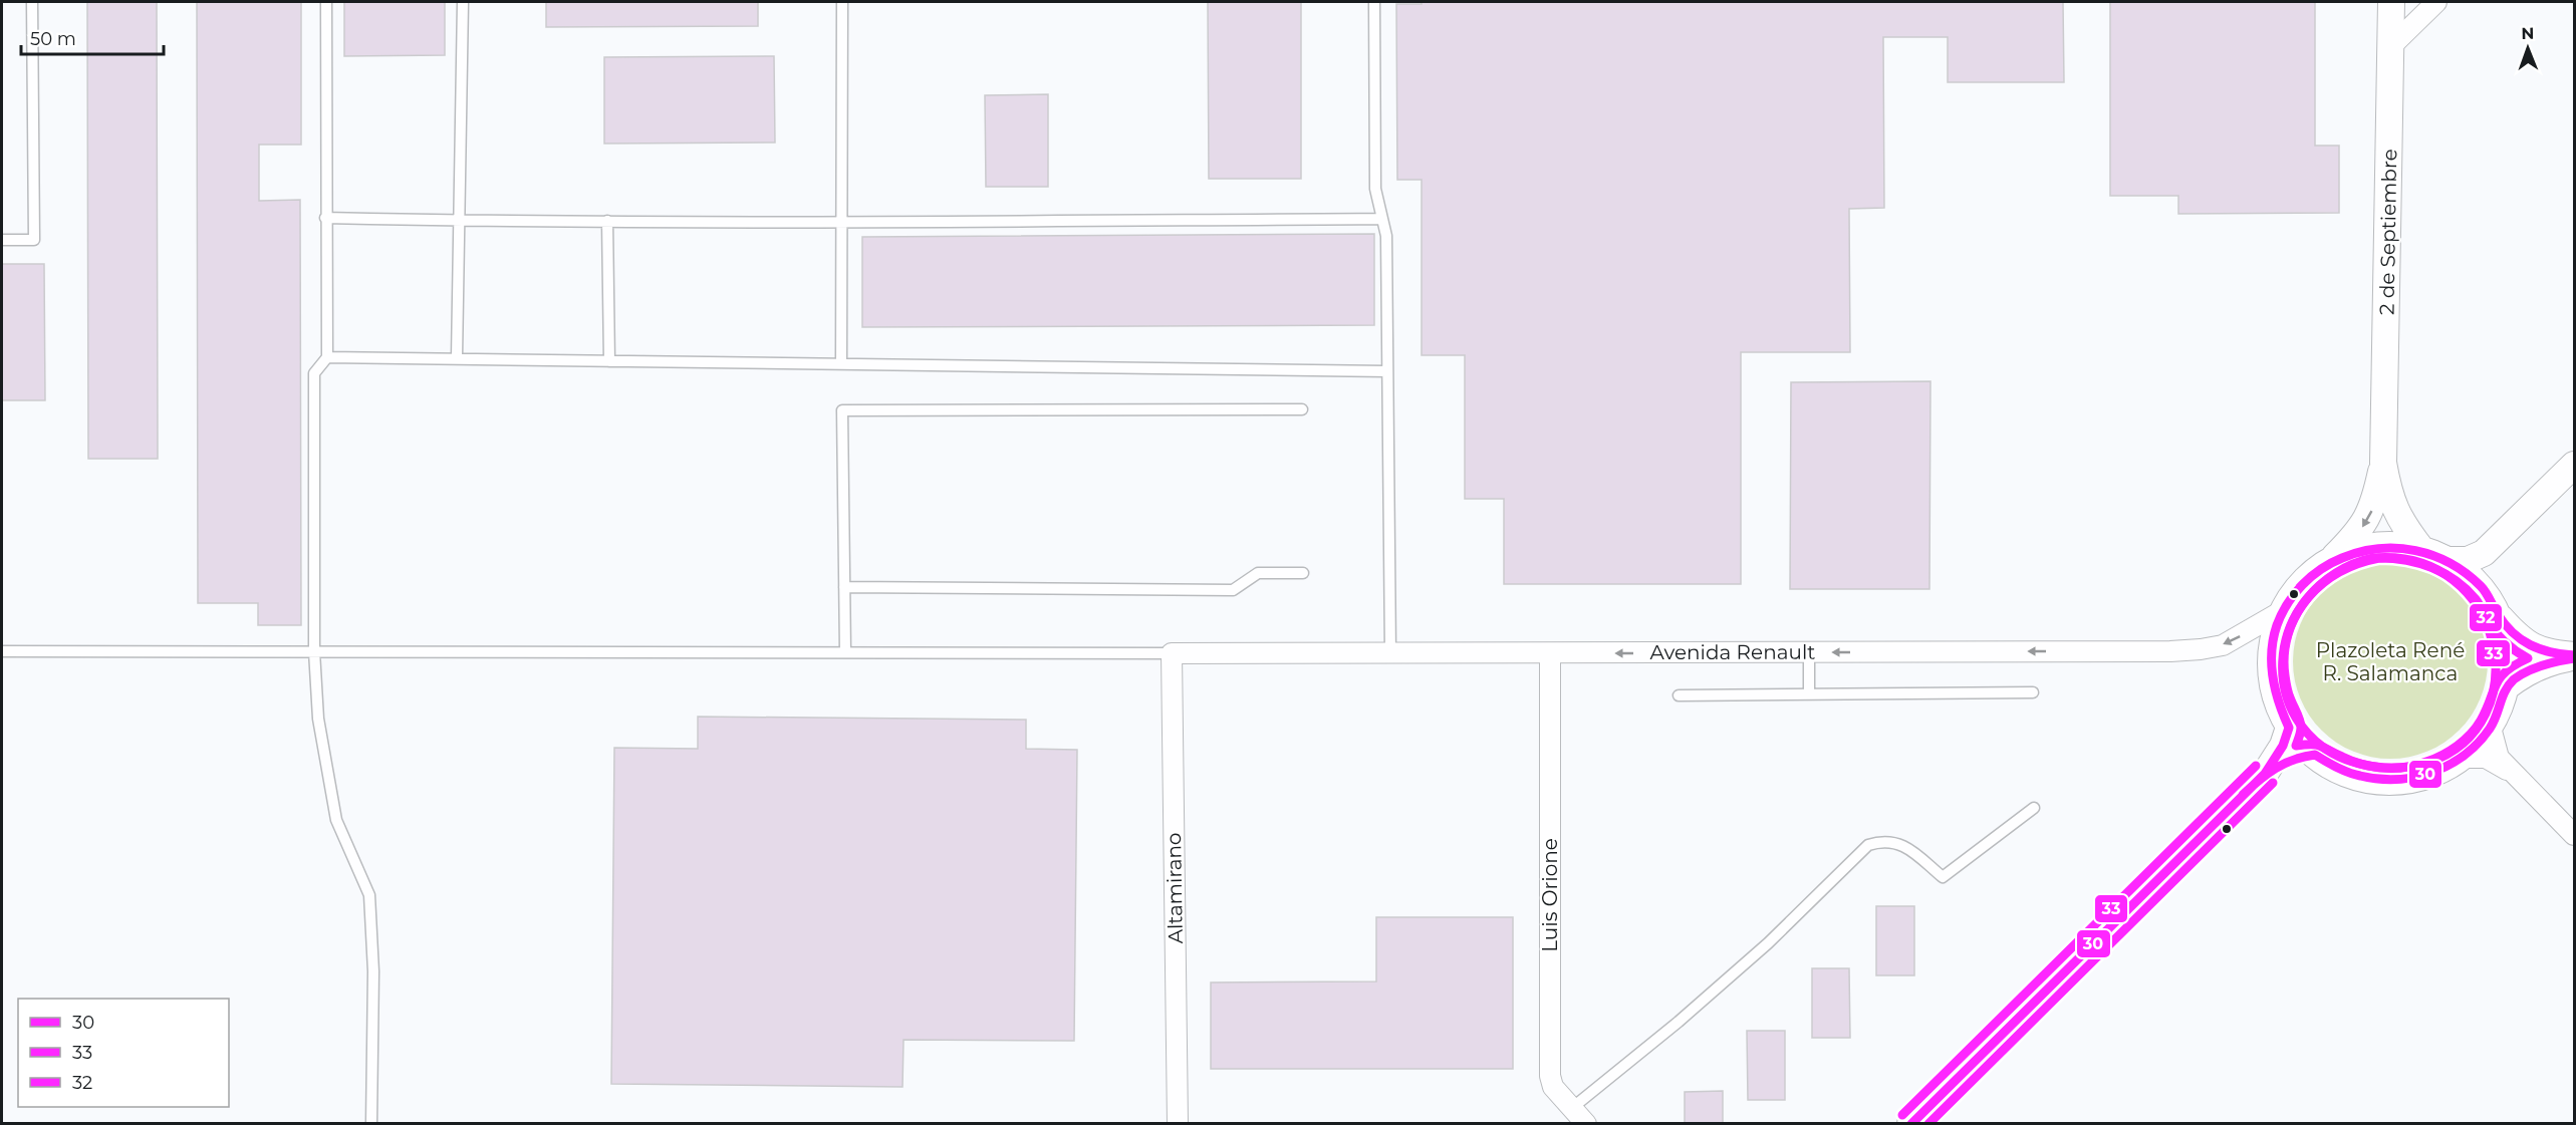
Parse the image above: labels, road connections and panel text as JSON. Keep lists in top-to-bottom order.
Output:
{
  "streets": {
    "street": [
      "2 de Septiembre",
      "Avenida Renault",
      "Altamirano",
      "Luis Orione"
    ]
  },
  "crossings": [
    ["Avenida Renault", "Altamirano"],
    ["Avenida Renault", "Luis Orione"]
  ],
  "one_way": ["Avenida Renault"],
  "parks": ["Plazoleta René R. Salamanca"],
  "lines": ["transit line 30", "transit line 33", "transit line 32"],
  "legend": ["30", "33", "32"],
  "scale_bar": "50 m",
  "north": "top"
}
